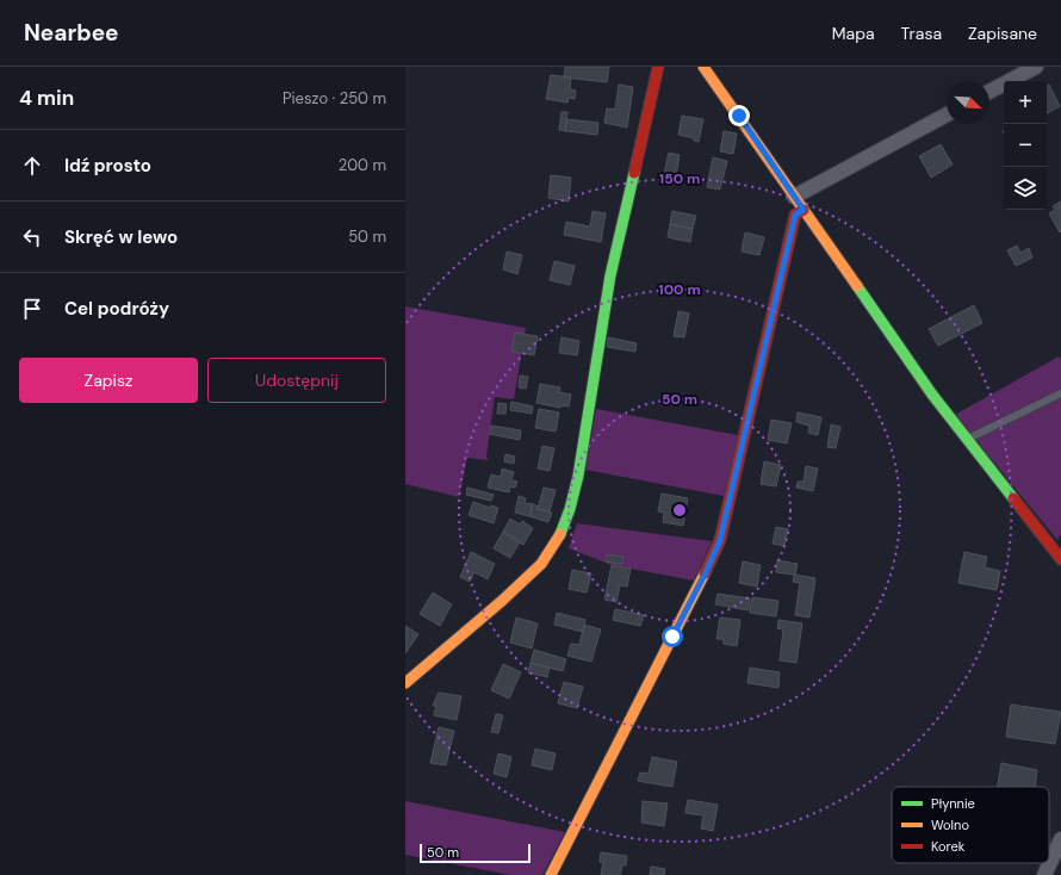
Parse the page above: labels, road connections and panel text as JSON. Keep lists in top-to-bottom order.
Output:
{
  "legend": ["Płynnie", "Wolno", "Korek"],
  "scale_bar": "50 m",
  "north": "bottom right",
  "page": {
    "header": "Nearbee",
    "nav": ["Mapa", "Trasa", "Zapisane"],
    "heading": ["4 min", "Pieszo · 250 m"],
    "map_buttons": ["+", "−"],
    "list": [
      ["Idź prosto", "200 m"],
      ["Skręć w lewo", "50 m"],
      "Cel podróży"
    ],
    "buttons": ["Zapisz", "Udostępnij"],
    "scale": "50 m"
  },
  "rings": ["150 m", "100 m", "50 m"]
}
